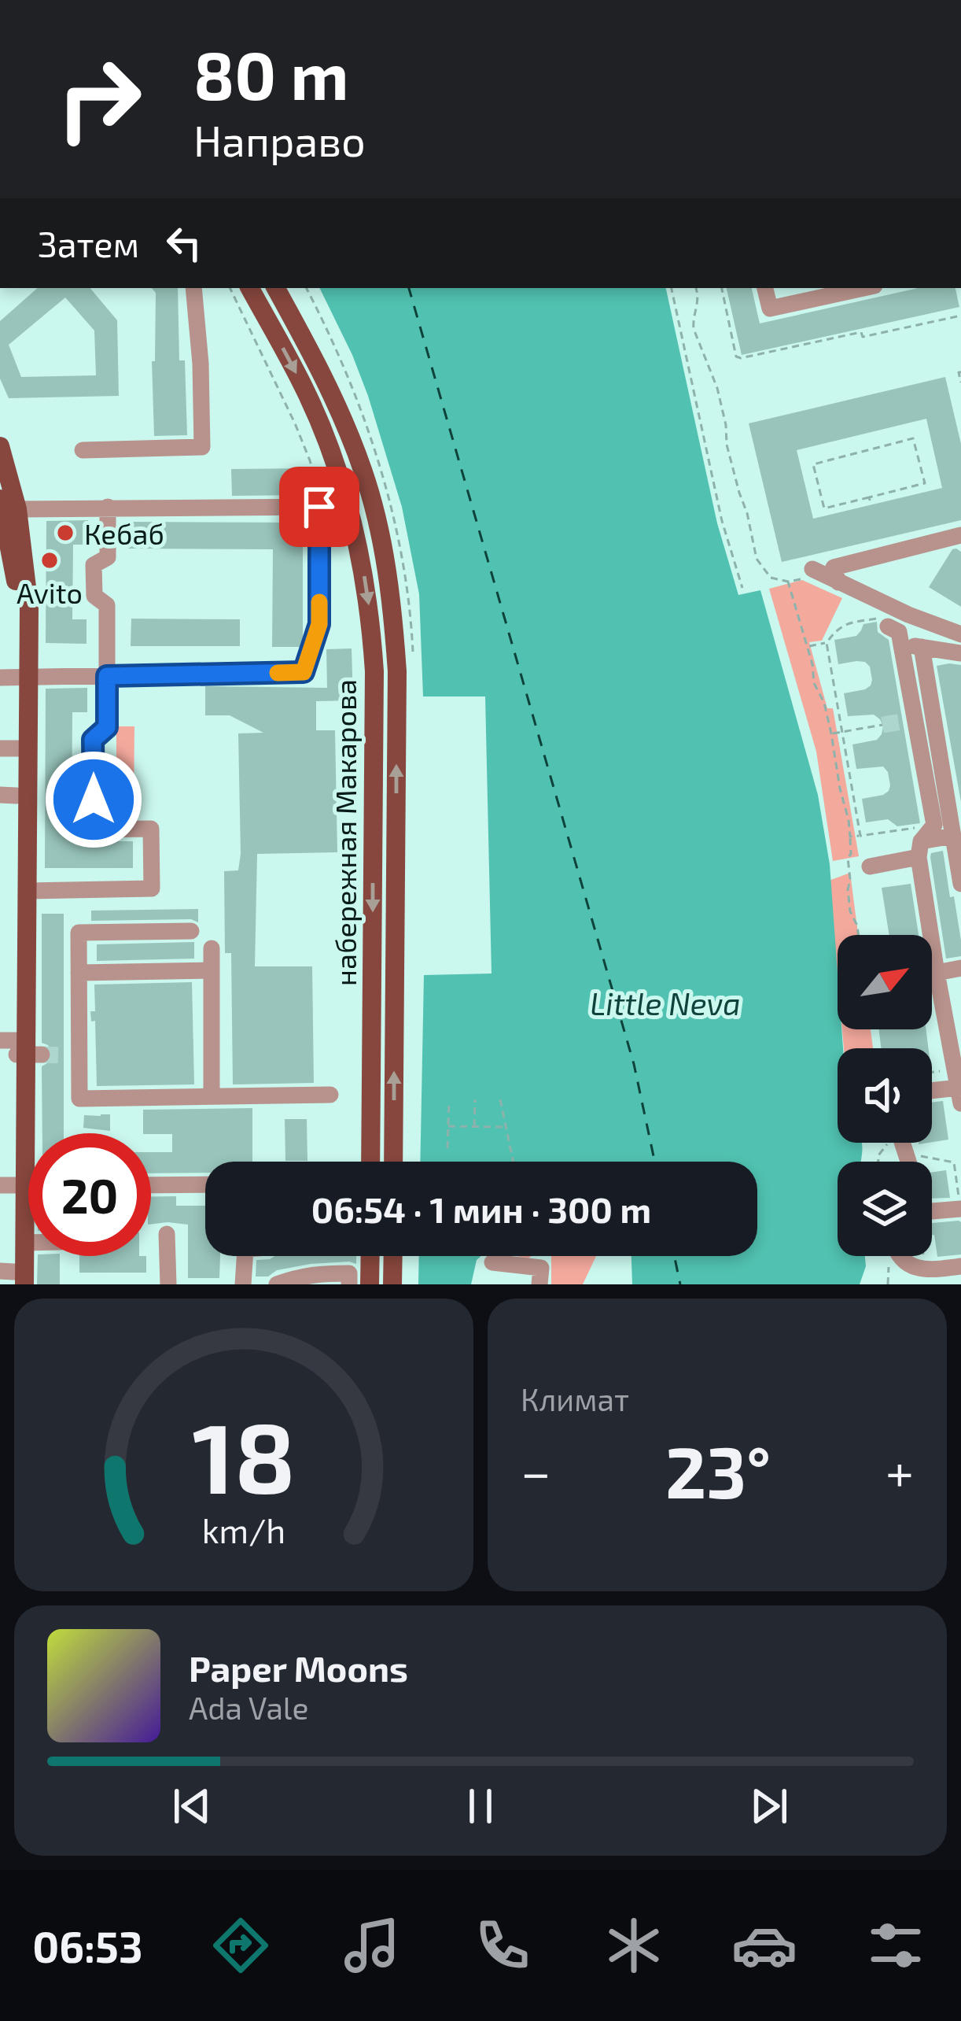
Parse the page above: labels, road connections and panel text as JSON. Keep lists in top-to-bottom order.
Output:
{
  "streets": {
    "main road": ["набережная Макарова"]
  },
  "water": ["Little Neva"],
  "places": ["Кебаб", "Avito"],
  "north": "top right",
  "page": {
    "turn": ["80 m", "Направо"],
    "then": "Затем",
    "limit": "20",
    "trip": "06:54 · 1 мин · 300 m",
    "tile": "Климат",
    "heat": ["−", "23°", "+"],
    "song": ["Paper Moons", "Ada Vale"],
    "tabs": "06:53",
    "gauge": ["18", "km/h"]
  }
}
